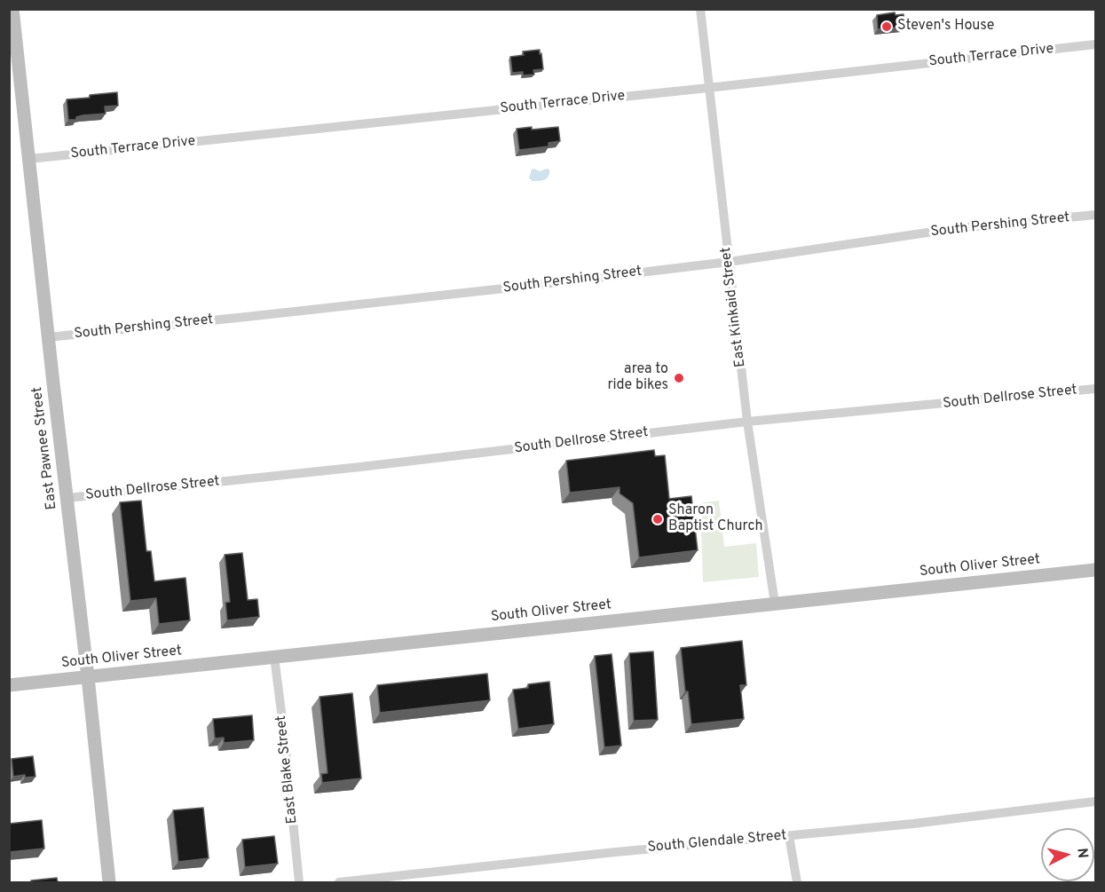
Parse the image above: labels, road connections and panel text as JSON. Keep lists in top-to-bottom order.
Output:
{
  "streets": {
    "main road": ["East Pawnee Street", "South Oliver Street"],
    "street": [
      "South Terrace Drive",
      "South Pershing Street",
      "East Kinkaid Street",
      "South Dellrose Street",
      "East Blake Street",
      "South Glendale Street"
    ]
  },
  "crossings": [
    ["South Terrace Drive", "East Kinkaid Street"],
    ["South Terrace Drive", "East Pawnee Street"],
    ["South Pershing Street", "East Kinkaid Street"],
    ["South Pershing Street", "East Pawnee Street"],
    ["East Kinkaid Street", "South Dellrose Street"],
    ["East Kinkaid Street", "South Oliver Street"],
    ["South Dellrose Street", "East Pawnee Street"],
    ["East Pawnee Street", "South Oliver Street"],
    ["South Oliver Street", "East Blake Street"]
  ],
  "places": ["Steven's House", "area to ride bikes", "Sharon Baptist Church"],
  "north": "right"
}
